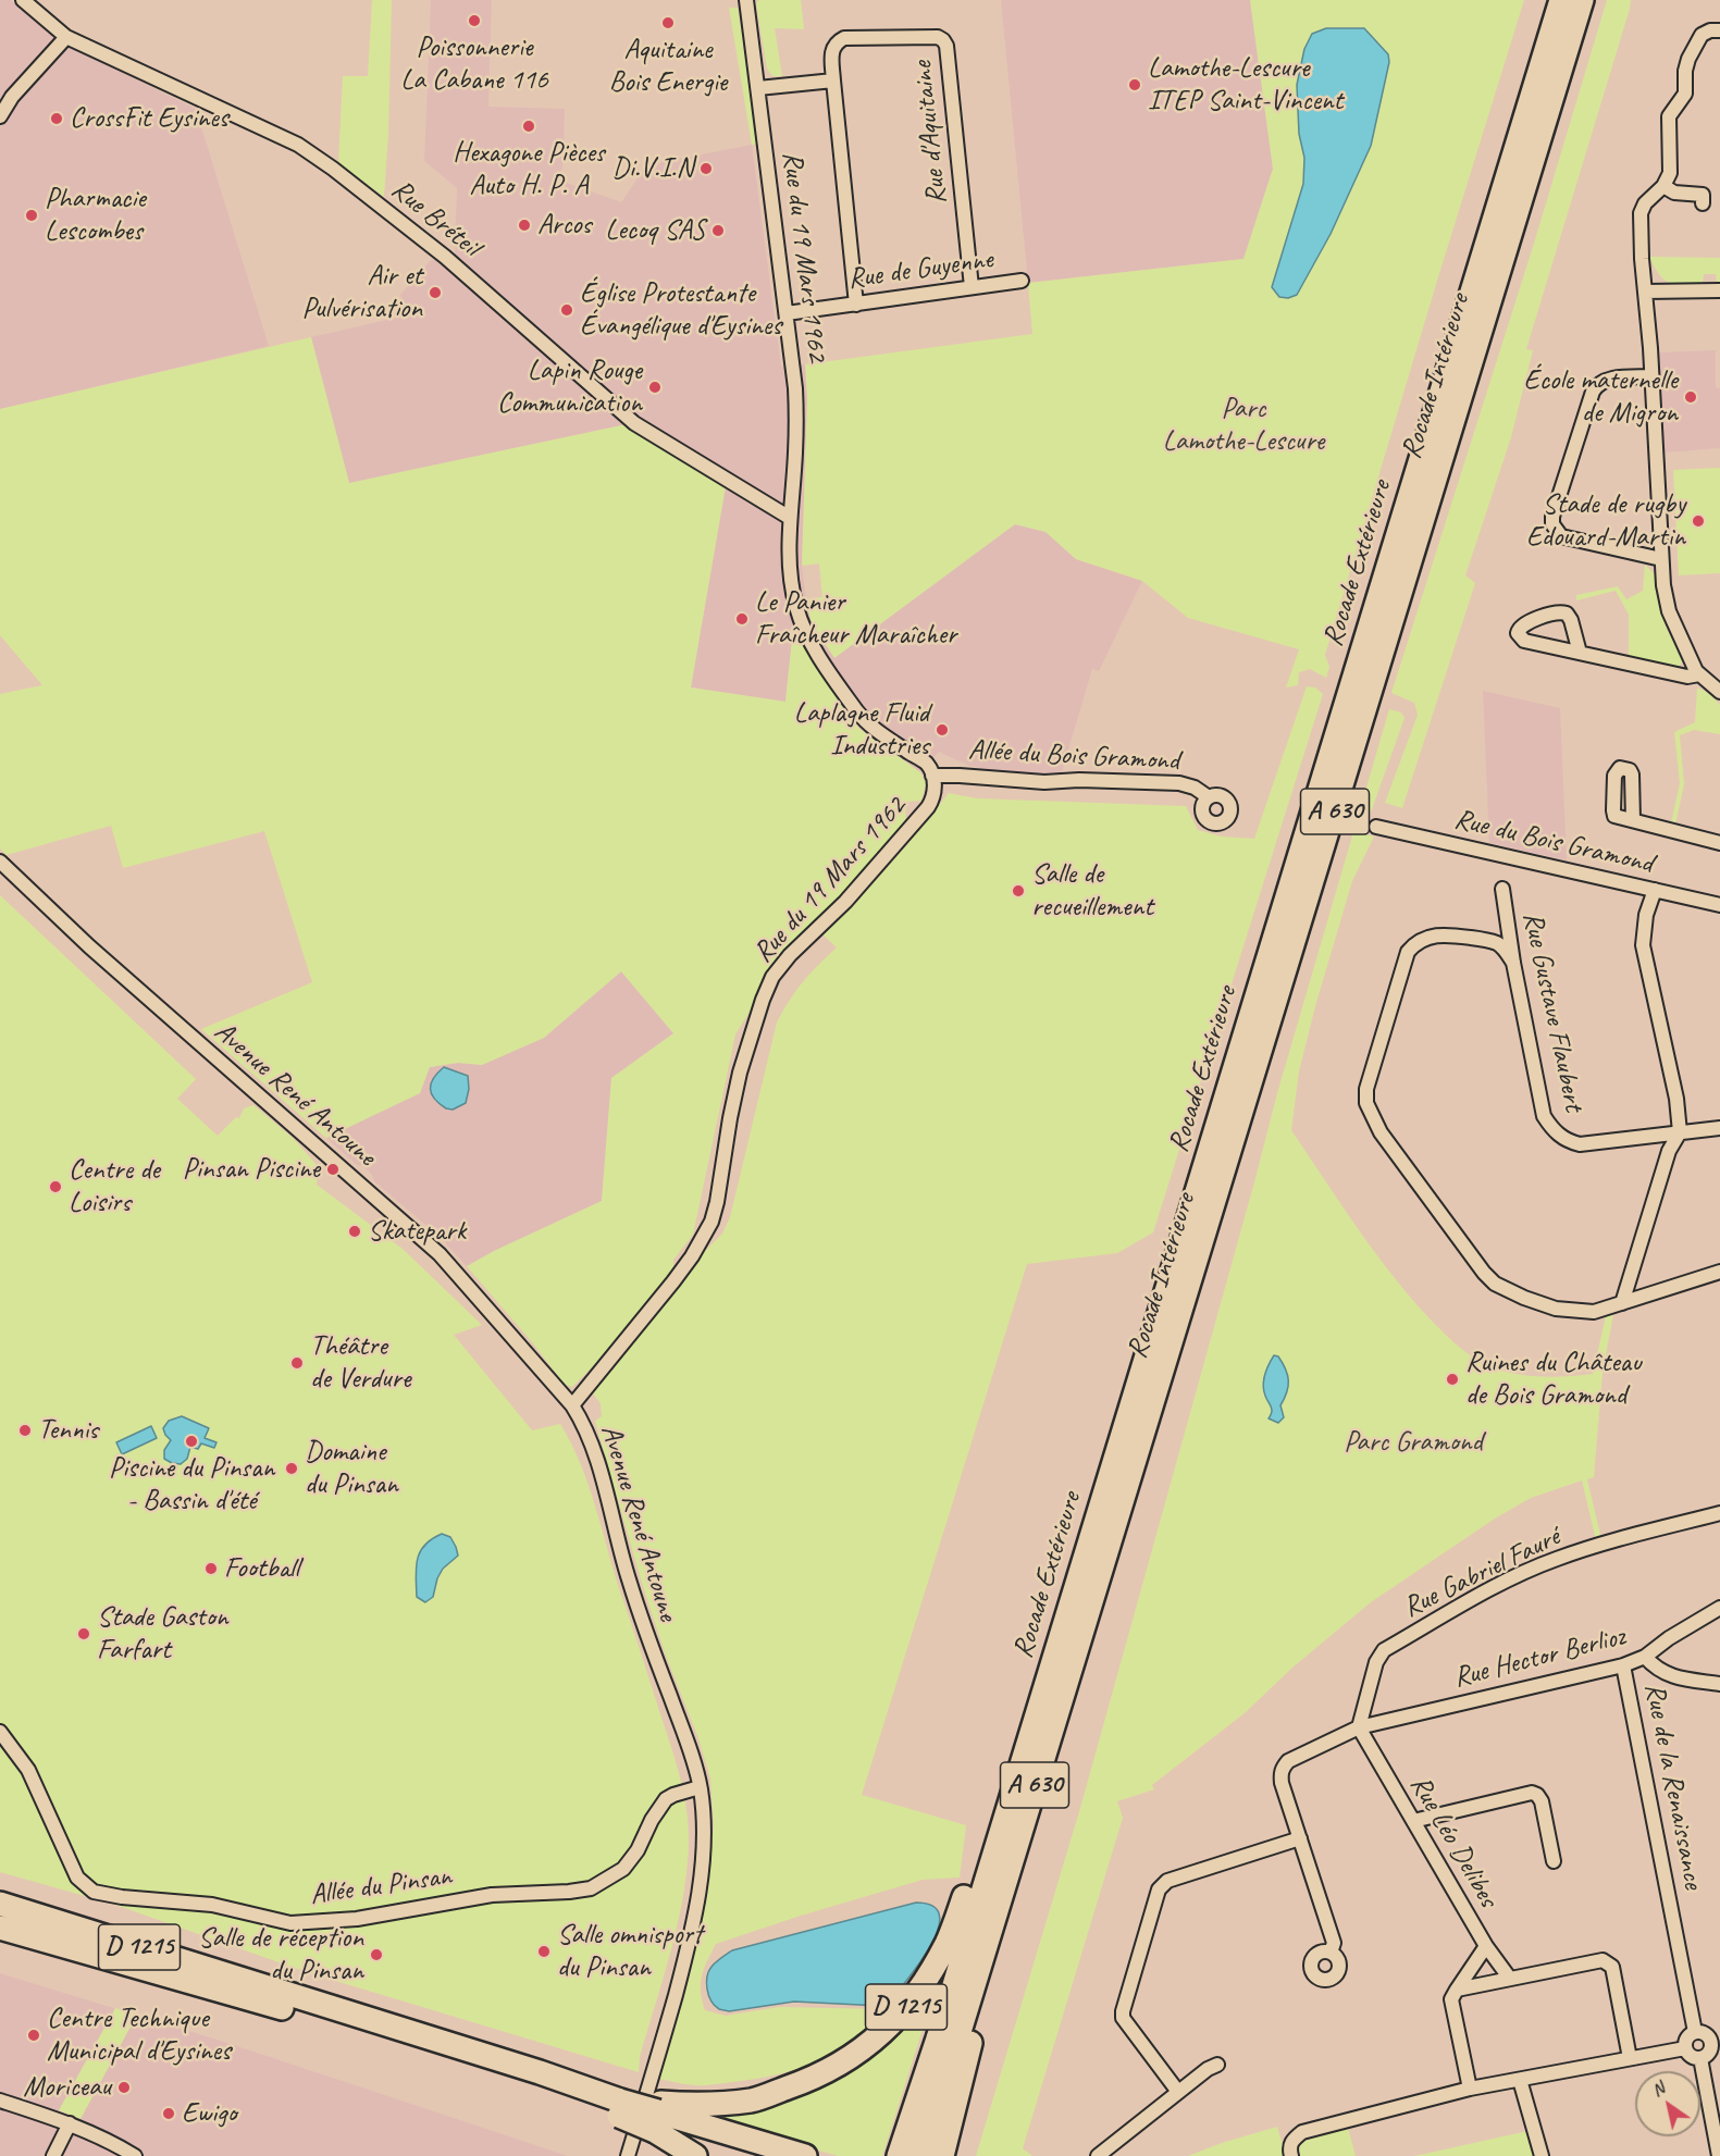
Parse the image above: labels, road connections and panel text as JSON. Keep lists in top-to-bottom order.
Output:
{
  "streets": {
    "highway": [
      "Rocade Intérieure",
      "Rocade Extérieure",
      "A 630",
      "D 1215"
    ],
    "street": [
      "Rue d'Aquitaine",
      "Rue Bréteil",
      "Rue du 19 Mars 1962",
      "Rue de Guyenne",
      "Allée du Bois Gramond",
      "Rue du Bois Gramond",
      "Rue Gustave Flaubert",
      "Avenue René Antoune",
      "Rue Gabriel Fauré",
      "Rue Hector Berlioz",
      "Rue de la Renaissance",
      "Rue Léo Delibes",
      "Allée du Pinsan"
    ]
  },
  "crossings": [
    ["Rue d'Aquitaine", "Rue de Guyenne"],
    ["Rue Bréteil", "Rue du 19 Mars 1962"],
    ["Rue du 19 Mars 1962", "Rue de Guyenne"],
    ["Rue du 19 Mars 1962", "Allée du Bois Gramond"],
    ["Rue du 19 Mars 1962", "Avenue René Antoune"],
    ["Rocade Extérieure", "D 1215"],
    ["Avenue René Antoune", "Allée du Pinsan"],
    ["Rue Gabriel Fauré", "Rue Hector Berlioz"],
    ["Rue Gabriel Fauré", "Rue Léo Delibes"],
    ["Rue Hector Berlioz", "Rue de la Renaissance"],
    ["Rue Hector Berlioz", "Rue Léo Delibes"]
  ],
  "parks": ["Parc Lamothe-Lescure", "Parc Gramond"],
  "places": [
    "Poissonnerie La Cabane 116",
    "Aquitaine Bois Energie",
    "Lamothe-Lescure ITEP Saint-Vincent",
    "CrossFit Eysines",
    "Hexagone Pièces Auto H. P. A",
    "Di.V.I.N",
    "Pharmacie Lescombes",
    "Arcos",
    "Lecoq SAS",
    "Air et Pulvérisation",
    "Église Protestante Évangélique d'Eysines",
    "Lapin Rouge Communication",
    "École maternelle de Migron",
    "Stade de rugby Edouard-Martin",
    "Le Panier Fraîcheur Maraîcher",
    "Laplagne Fluid Industries",
    "Salle de recueillement",
    "Pinsan Piscine",
    "Centre de Loisirs",
    "Skatepark",
    "Théâtre de Verdure",
    "Ruines du Château de Bois Gramond",
    "Tennis",
    "Piscine du Pinsan - Bassin d'été",
    "Domaine du Pinsan",
    "Football",
    "Stade Gaston Farfart",
    "Salle omnisport du Pinsan",
    "Salle de réception du Pinsan",
    "Centre Technique Municipal d'Eysines",
    "Moriceau",
    "Ewigo"
  ],
  "north": "top left"
}
